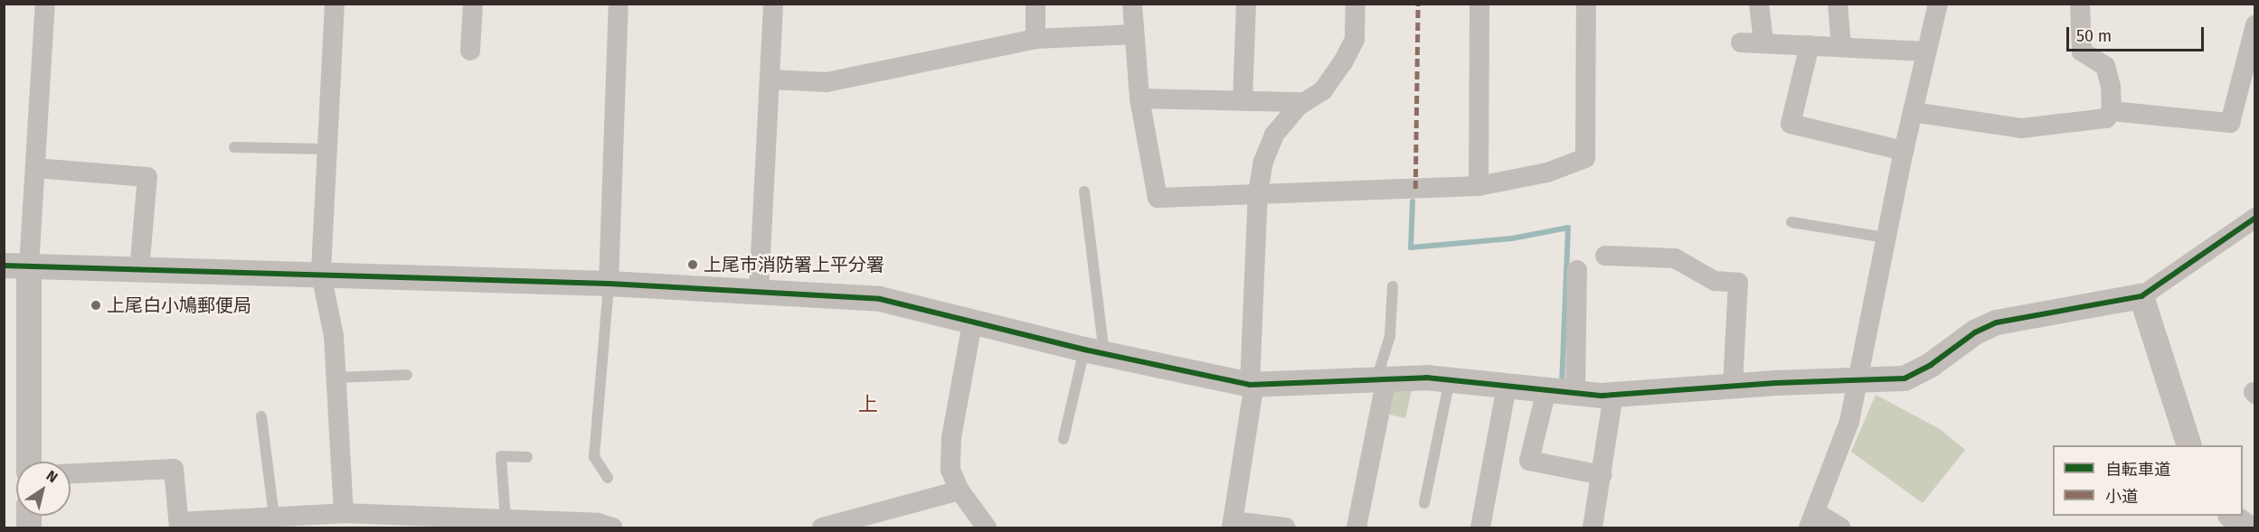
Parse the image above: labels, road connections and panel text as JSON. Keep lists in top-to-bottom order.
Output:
{
  "districts": ["上"],
  "places": ["上尾市消防署上平分署", "上尾白小鳩郵便局"],
  "legend": ["自転車道", "小道"],
  "scale_bar": "50 m",
  "north": "top right"
}
